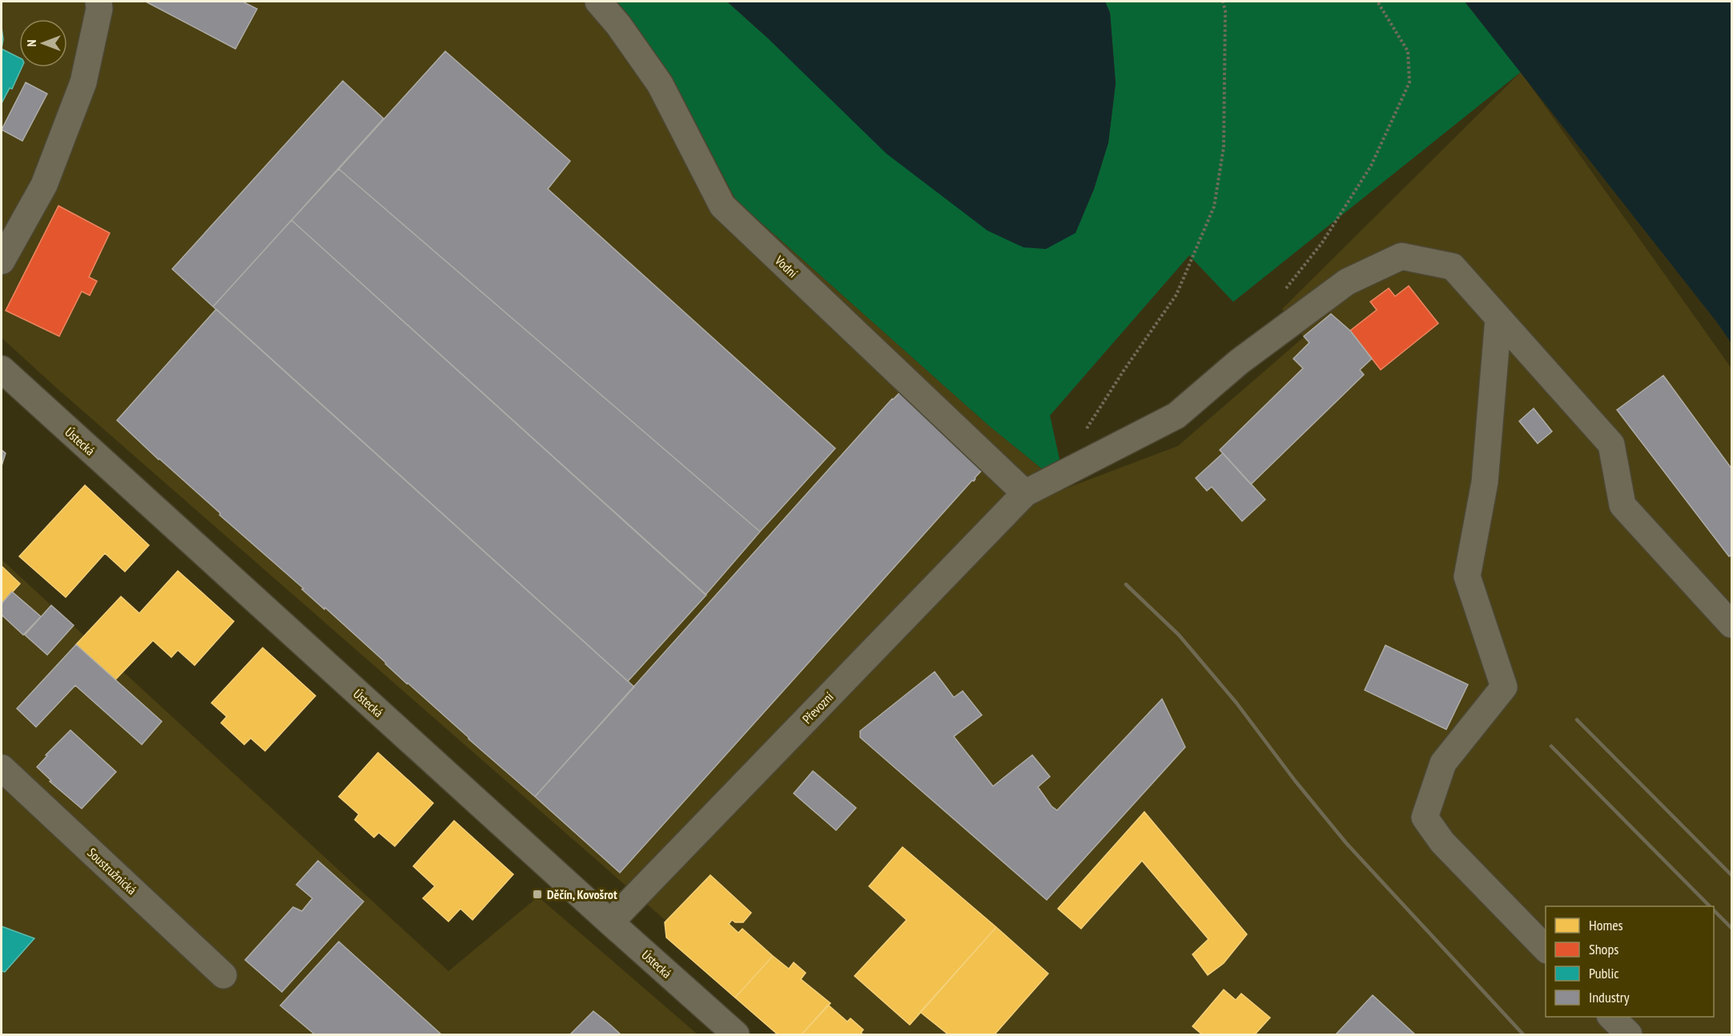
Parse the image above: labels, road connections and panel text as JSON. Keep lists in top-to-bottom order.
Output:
{
  "streets": {
    "street": [
      "Vodní",
      "Ústecká",
      "Převozní",
      "Soustružnická"
    ]
  },
  "crossings": [
    ["Vodní", "Převozní"],
    ["Ústecká", "Převozní"]
  ],
  "places": {
    "transit": ["Děčín, Kovošrot"]
  },
  "legend": [
    "Homes",
    "Shops",
    "Public",
    "Industry"
  ],
  "north": "left"
}
